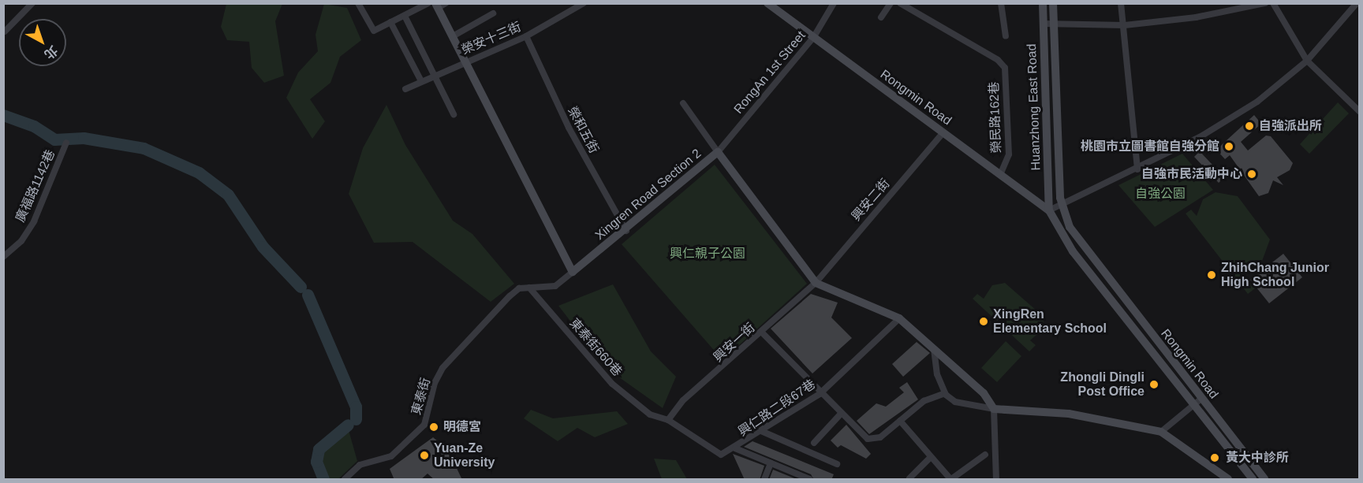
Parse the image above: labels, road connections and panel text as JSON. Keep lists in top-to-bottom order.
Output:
{
  "streets": {
    "street": [
      "榮安十三街",
      "RongAn 1st Street",
      "Rongmin Road",
      "Huanzhong East Road",
      "榮民路162巷",
      "榮和五街",
      "廣福路1142巷",
      "Xingren Road Section 2",
      "興安二街",
      "興安一街",
      "東泰街660巷",
      "東泰街",
      "興仁路二段67巷"
    ]
  },
  "crossings": [
    ["榮安十三街", "榮和五街"],
    ["RongAn 1st Street", "Rongmin Road"],
    ["RongAn 1st Street", "Xingren Road Section 2"],
    ["Rongmin Road", "Huanzhong East Road"],
    ["Rongmin Road", "榮民路162巷"],
    ["Rongmin Road", "興安二街"],
    ["榮和五街", "Xingren Road Section 2"],
    ["Xingren Road Section 2", "興安二街"],
    ["Xingren Road Section 2", "興安一街"],
    ["Xingren Road Section 2", "興仁路二段67巷"],
    ["興安二街", "興安一街"],
    ["興安一街", "東泰街660巷"],
    ["東泰街660巷", "東泰街"],
    ["東泰街660巷", "興仁路二段67巷"]
  ],
  "parks": ["自強公園", "興仁親子公園"],
  "places": [
    "自強派出所",
    "桃園市立圖書館自強分館",
    "自強市民活動中心",
    "ZhihChang Junior High School",
    "XingRen Elementary School",
    "Zhongli Dingli Post Office",
    "明德宮",
    "Yuan-Ze University",
    "黃大中診所"
  ],
  "north": "bottom right"
}
